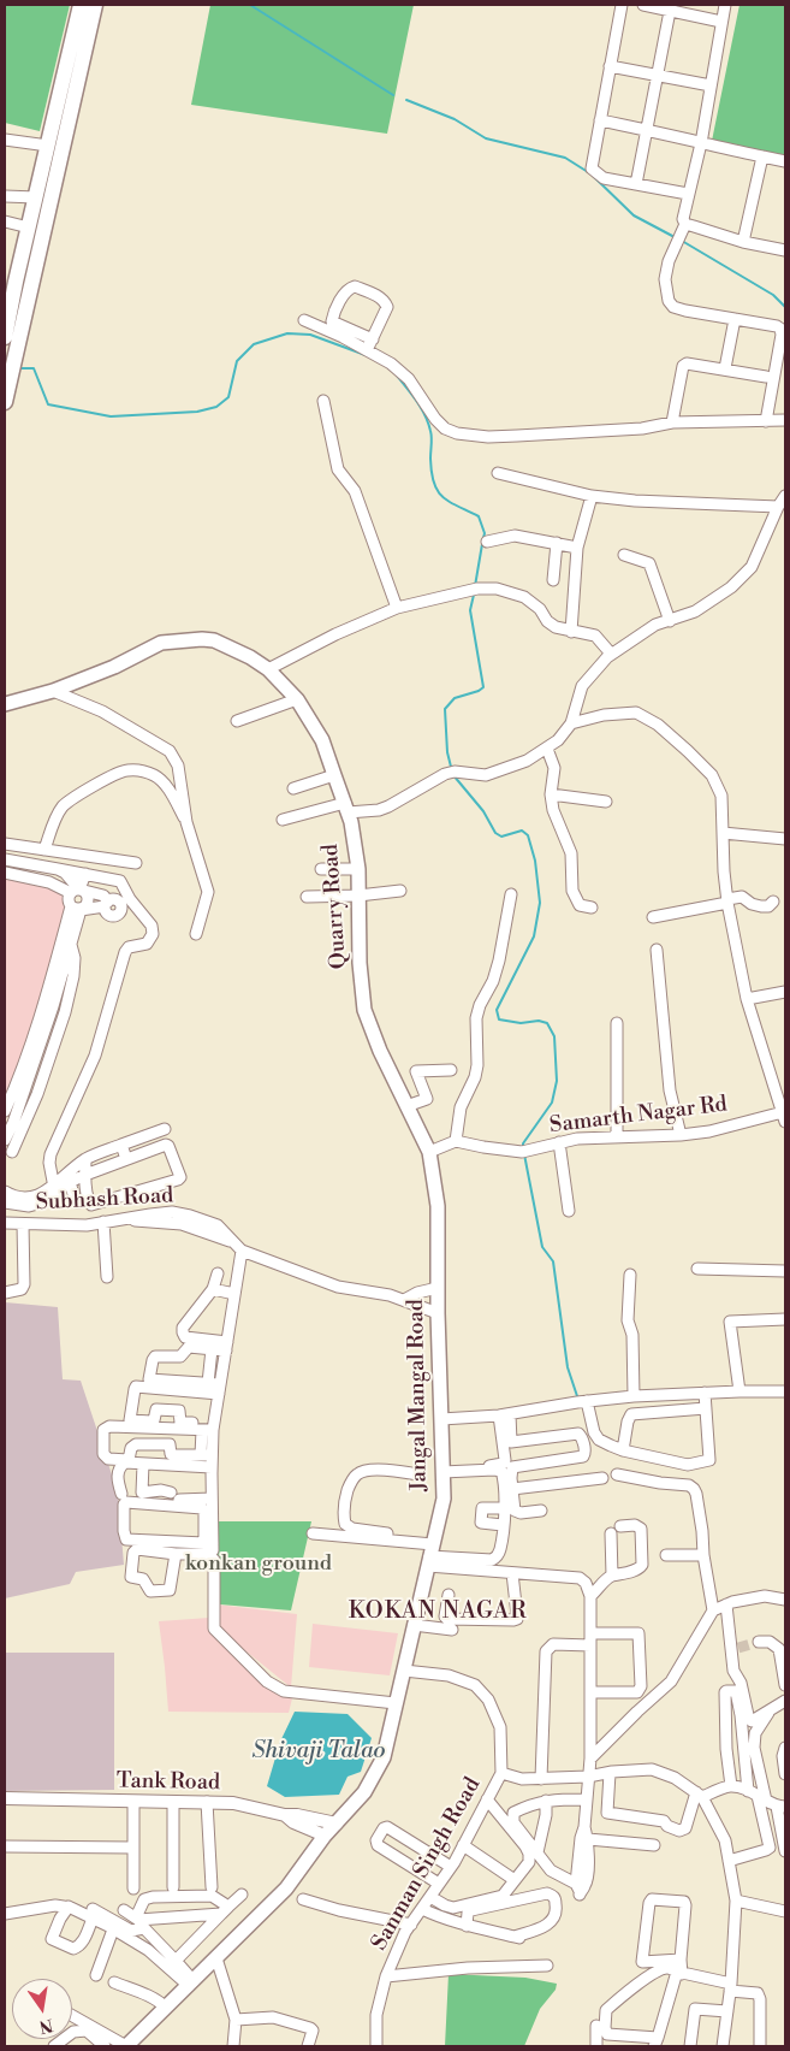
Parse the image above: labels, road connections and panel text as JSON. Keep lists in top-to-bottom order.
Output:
{
  "streets": {
    "main road": ["Quarry Road", "Jangal Mangal Road"],
    "street": [
      "Samarth Nagar Rd",
      "Subhash Road",
      "Tank Road",
      "Sanman Singh Road"
    ]
  },
  "crossings": [
    ["Quarry Road", "Jangal Mangal Road"],
    ["Subhash Road", "Jangal Mangal Road"],
    ["Jangal Mangal Road", "Tank Road"]
  ],
  "districts": ["KOKAN NAGAR"],
  "water": ["Shivaji Talao"],
  "parks": ["konkan ground"],
  "north": "bottom"
}
